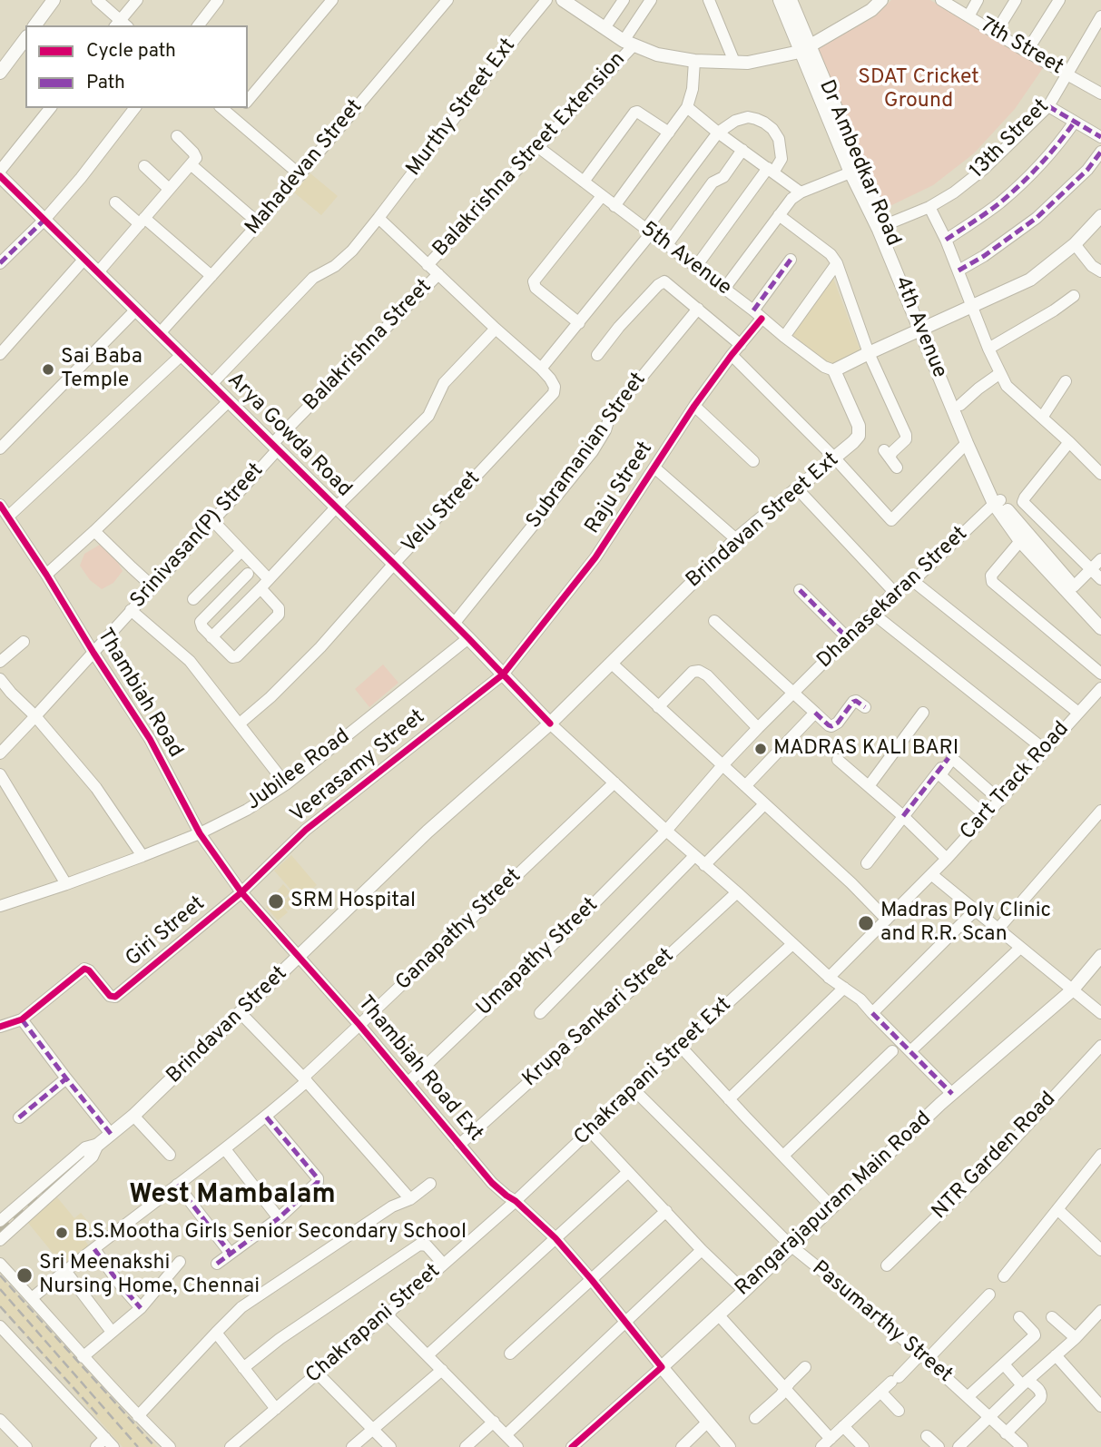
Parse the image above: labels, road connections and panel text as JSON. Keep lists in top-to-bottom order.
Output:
{
  "streets": {
    "main road": [
      "Dr Ambedkar Road",
      "4th Avenue",
      "Arya Gowda Road",
      "Brindavan Street Ext",
      "Brindavan Street",
      "Rangarajapuram Main Road"
    ],
    "street": [
      "7th Street",
      "Murthy Street Ext",
      "13th Street",
      "Balakrishna Street Extension",
      "Mahadevan Street",
      "5th Avenue",
      "Balakrishna Street",
      "Subramanian Street",
      "Raju Street",
      "Velu Street",
      "Srinivasan(P) Street",
      "Dhanasekaran Street",
      "Thambiah Road",
      "Veerasamy Street",
      "Jubilee Road",
      "Cart Track Road",
      "Ganapathy Street",
      "Giri Street",
      "Umapathy Street",
      "Krupa Sankari Street",
      "Thambiah Road Ext",
      "Chakrapani Street Ext",
      "NTR Garden Road",
      "Pasumarthy Street",
      "Chakrapani Street"
    ]
  },
  "crossings": [
    ["7th Street", "13th Street"],
    ["Murthy Street Ext", "Arya Gowda Road"],
    ["Murthy Street Ext", "Velu Street"],
    ["13th Street", "Dr Ambedkar Road"],
    ["Balakrishna Street Extension", "5th Avenue"],
    ["Balakrishna Street Extension", "Velu Street"],
    ["Dr Ambedkar Road", "4th Avenue"],
    ["Dr Ambedkar Road", "Dhanasekaran Street"],
    ["Mahadevan Street", "Arya Gowda Road"],
    ["5th Avenue", "Raju Street"],
    ["5th Avenue", "Brindavan Street Ext"],
    ["4th Avenue", "Dhanasekaran Street"],
    ["Balakrishna Street", "Arya Gowda Road"],
    ["Balakrishna Street", "Velu Street"],
    ["Balakrishna Street", "Srinivasan(P) Street"],
    ["Arya Gowda Road", "Subramanian Street"],
    ["Arya Gowda Road", "Raju Street"],
    ["Arya Gowda Road", "Velu Street"],
    ["Arya Gowda Road", "Brindavan Street Ext"],
    ["Arya Gowda Road", "Srinivasan(P) Street"],
    ["Arya Gowda Road", "Veerasamy Street"],
    ["Arya Gowda Road", "Jubilee Road"],
    ["Arya Gowda Road", "Brindavan Street"],
    ["Raju Street", "Veerasamy Street"],
    ["Brindavan Street Ext", "Brindavan Street"],
    ["Srinivasan(P) Street", "Thambiah Road"],
    ["Dhanasekaran Street", "Umapathy Street"],
    ["Thambiah Road", "Veerasamy Street"],
    ["Thambiah Road", "Jubilee Road"],
    ["Thambiah Road", "Giri Street"],
    ["Thambiah Road", "Brindavan Street"],
    ["Thambiah Road", "Thambiah Road Ext"],
    ["Veerasamy Street", "Giri Street"],
    ["Ganapathy Street", "Thambiah Road Ext"],
    ["Umapathy Street", "Thambiah Road Ext"],
    ["Krupa Sankari Street", "Thambiah Road Ext"],
    ["Brindavan Street", "Thambiah Road Ext"],
    ["Thambiah Road Ext", "Chakrapani Street Ext"],
    ["Thambiah Road Ext", "Rangarajapuram Main Road"],
    ["Thambiah Road Ext", "Chakrapani Street"],
    ["Chakrapani Street Ext", "Pasumarthy Street"],
    ["Chakrapani Street Ext", "Chakrapani Street"],
    ["Rangarajapuram Main Road", "Pasumarthy Street"]
  ],
  "districts": ["West Mambalam"],
  "parks": ["SDAT Cricket Ground"],
  "places": [
    "Sai Baba Temple",
    "MADRAS KALI BARI",
    "SRM Hospital",
    "Madras Poly Clinic and R.R. Scan",
    "B.S.Mootha Girls Senior Secondary School",
    "Sri Meenakshi Nursing Home, Chennai"
  ],
  "legend": ["Cycle path", "Path"]
}
